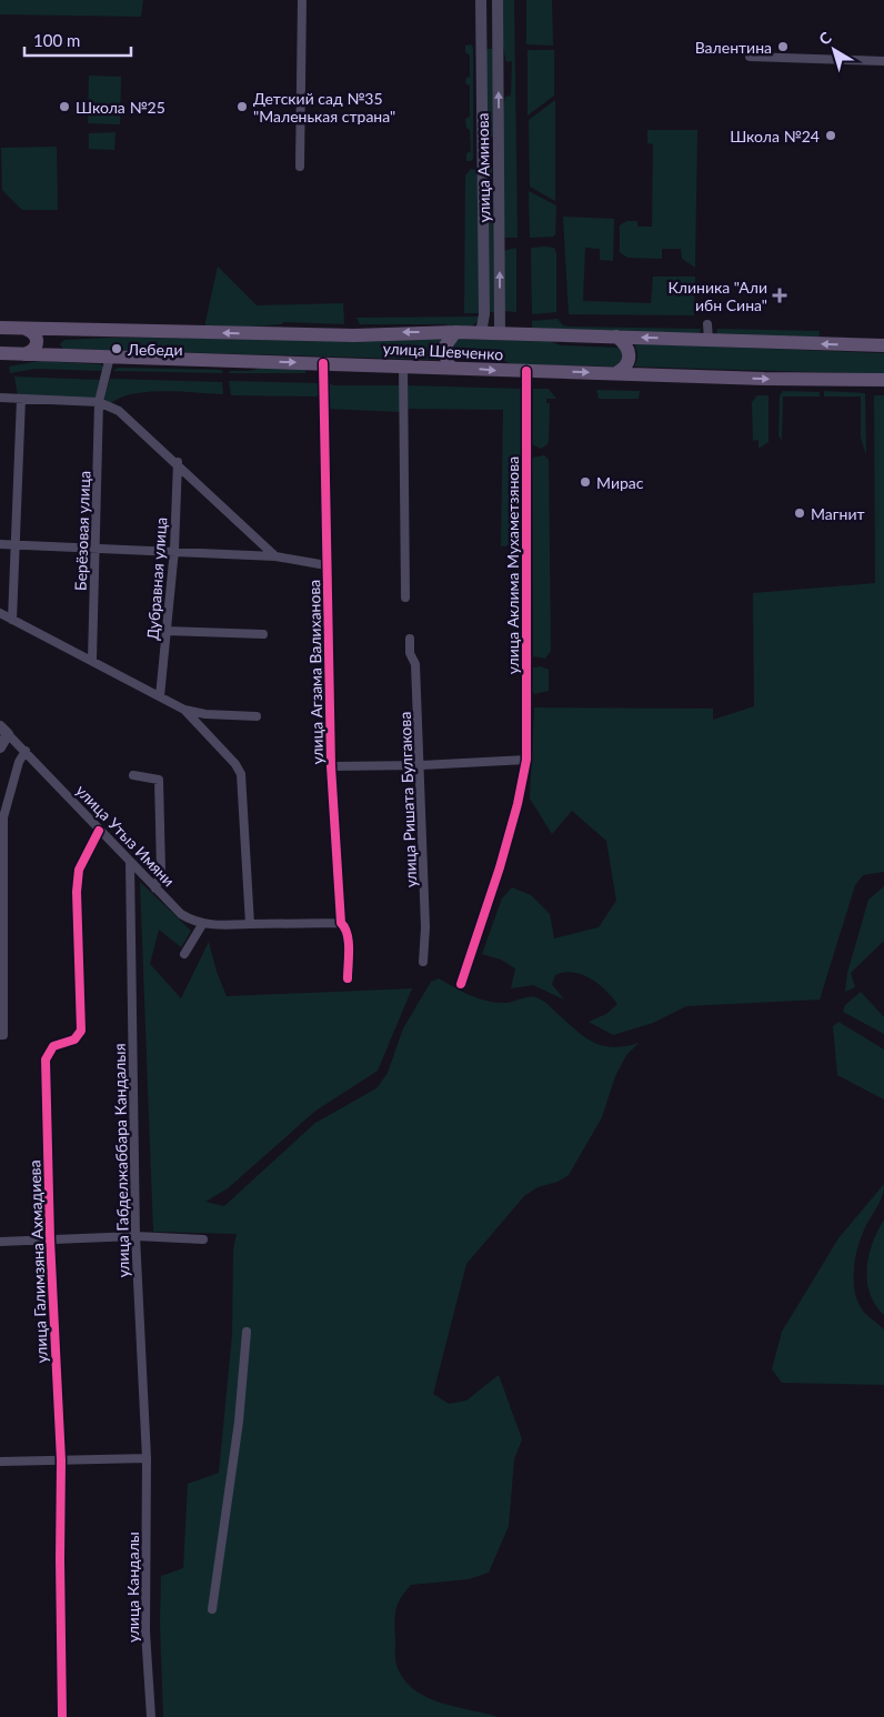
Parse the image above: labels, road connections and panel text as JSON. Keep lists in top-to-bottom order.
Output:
{
  "streets": {
    "main road": ["улица Шевченко"],
    "street": [
      "улица Аминова",
      "Берёзовая улица",
      "улица Аклима Мухаметзянова",
      "Дубравная улица",
      "улица Агзама Валиханова",
      "улица Ришата Булгакова",
      "улица Утыз Имяни",
      "улица Габделжаббара Кандалыя",
      "улица Галимзяна Ахмадиева",
      "улица Кандалы"
    ]
  },
  "crossings": [
    ["улица Аминова", "улица Шевченко"],
    ["улица Шевченко", "Берёзовая улица"],
    ["улица Шевченко", "улица Аклима Мухаметзянова"],
    ["улица Шевченко", "улица Агзама Валиханова"],
    ["улица Агзама Валиханова", "улица Утыз Имяни"],
    ["улица Утыз Имяни", "улица Габделжаббара Кандалыя"],
    ["улица Утыз Имяни", "улица Галимзяна Ахмадиева"],
    ["улица Габделжаббара Кандалыя", "улица Кандалы"]
  ],
  "places": {
    "other": [
      "Валентина",
      "Школа №25",
      "Детский сад №35 \"Маленькая страна\"",
      "Школа №24",
      "Лебеди",
      "Мирас",
      "Магнит"
    ],
    "health": ["Клиника \"Али ибн Сина\""]
  },
  "scale_bar": "100 m",
  "north": "top left"
}
